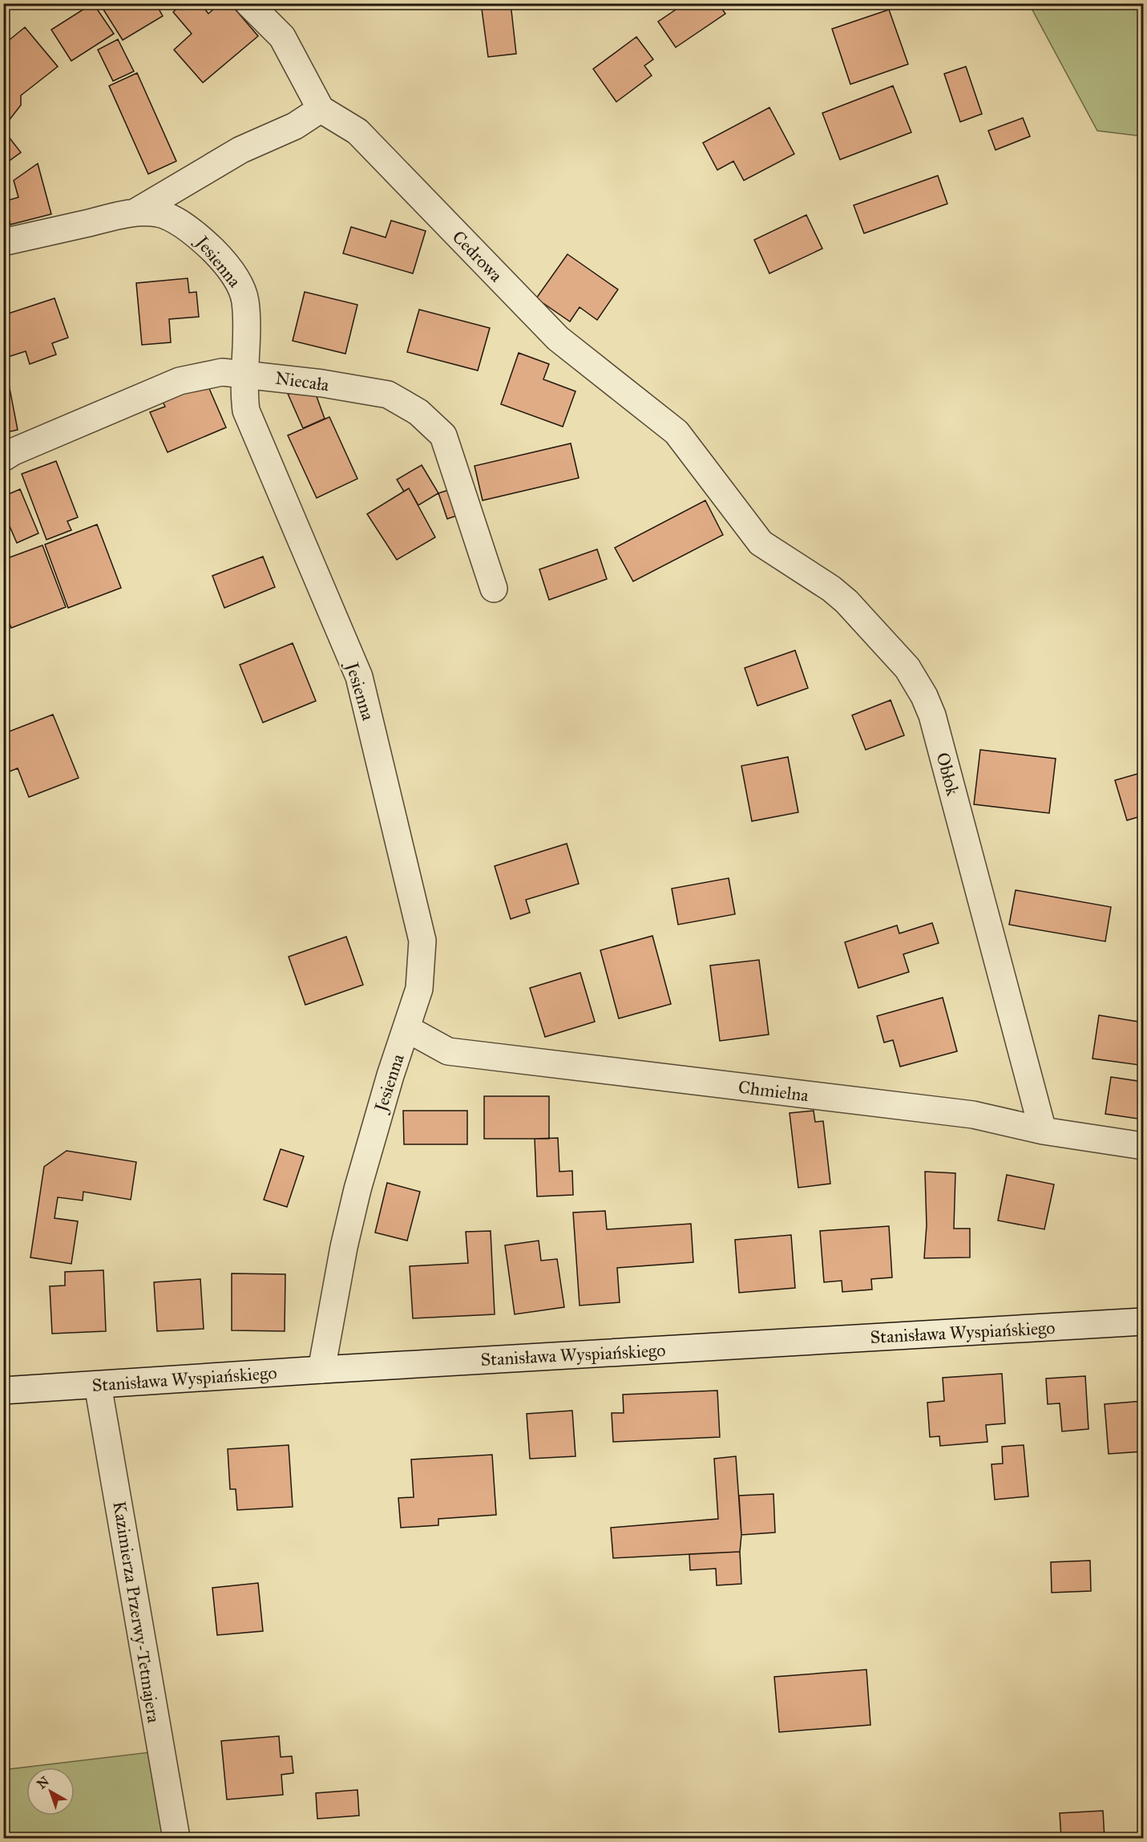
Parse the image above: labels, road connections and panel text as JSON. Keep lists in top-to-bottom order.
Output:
{
  "streets": {
    "street": [
      "Cedrowa",
      "Jesienna",
      "Niecała",
      "Obłok",
      "Chmielna",
      "Stanisława Wyspiańskiego",
      "Kazimierza Przerwy-Tetmajera"
    ]
  },
  "crossings": [
    ["Cedrowa", "Obłok"],
    ["Jesienna", "Niecała"],
    ["Jesienna", "Chmielna"],
    ["Jesienna", "Stanisława Wyspiańskiego"],
    ["Obłok", "Chmielna"],
    ["Stanisława Wyspiańskiego", "Kazimierza Przerwy-Tetmajera"]
  ],
  "north": "top left"
}
